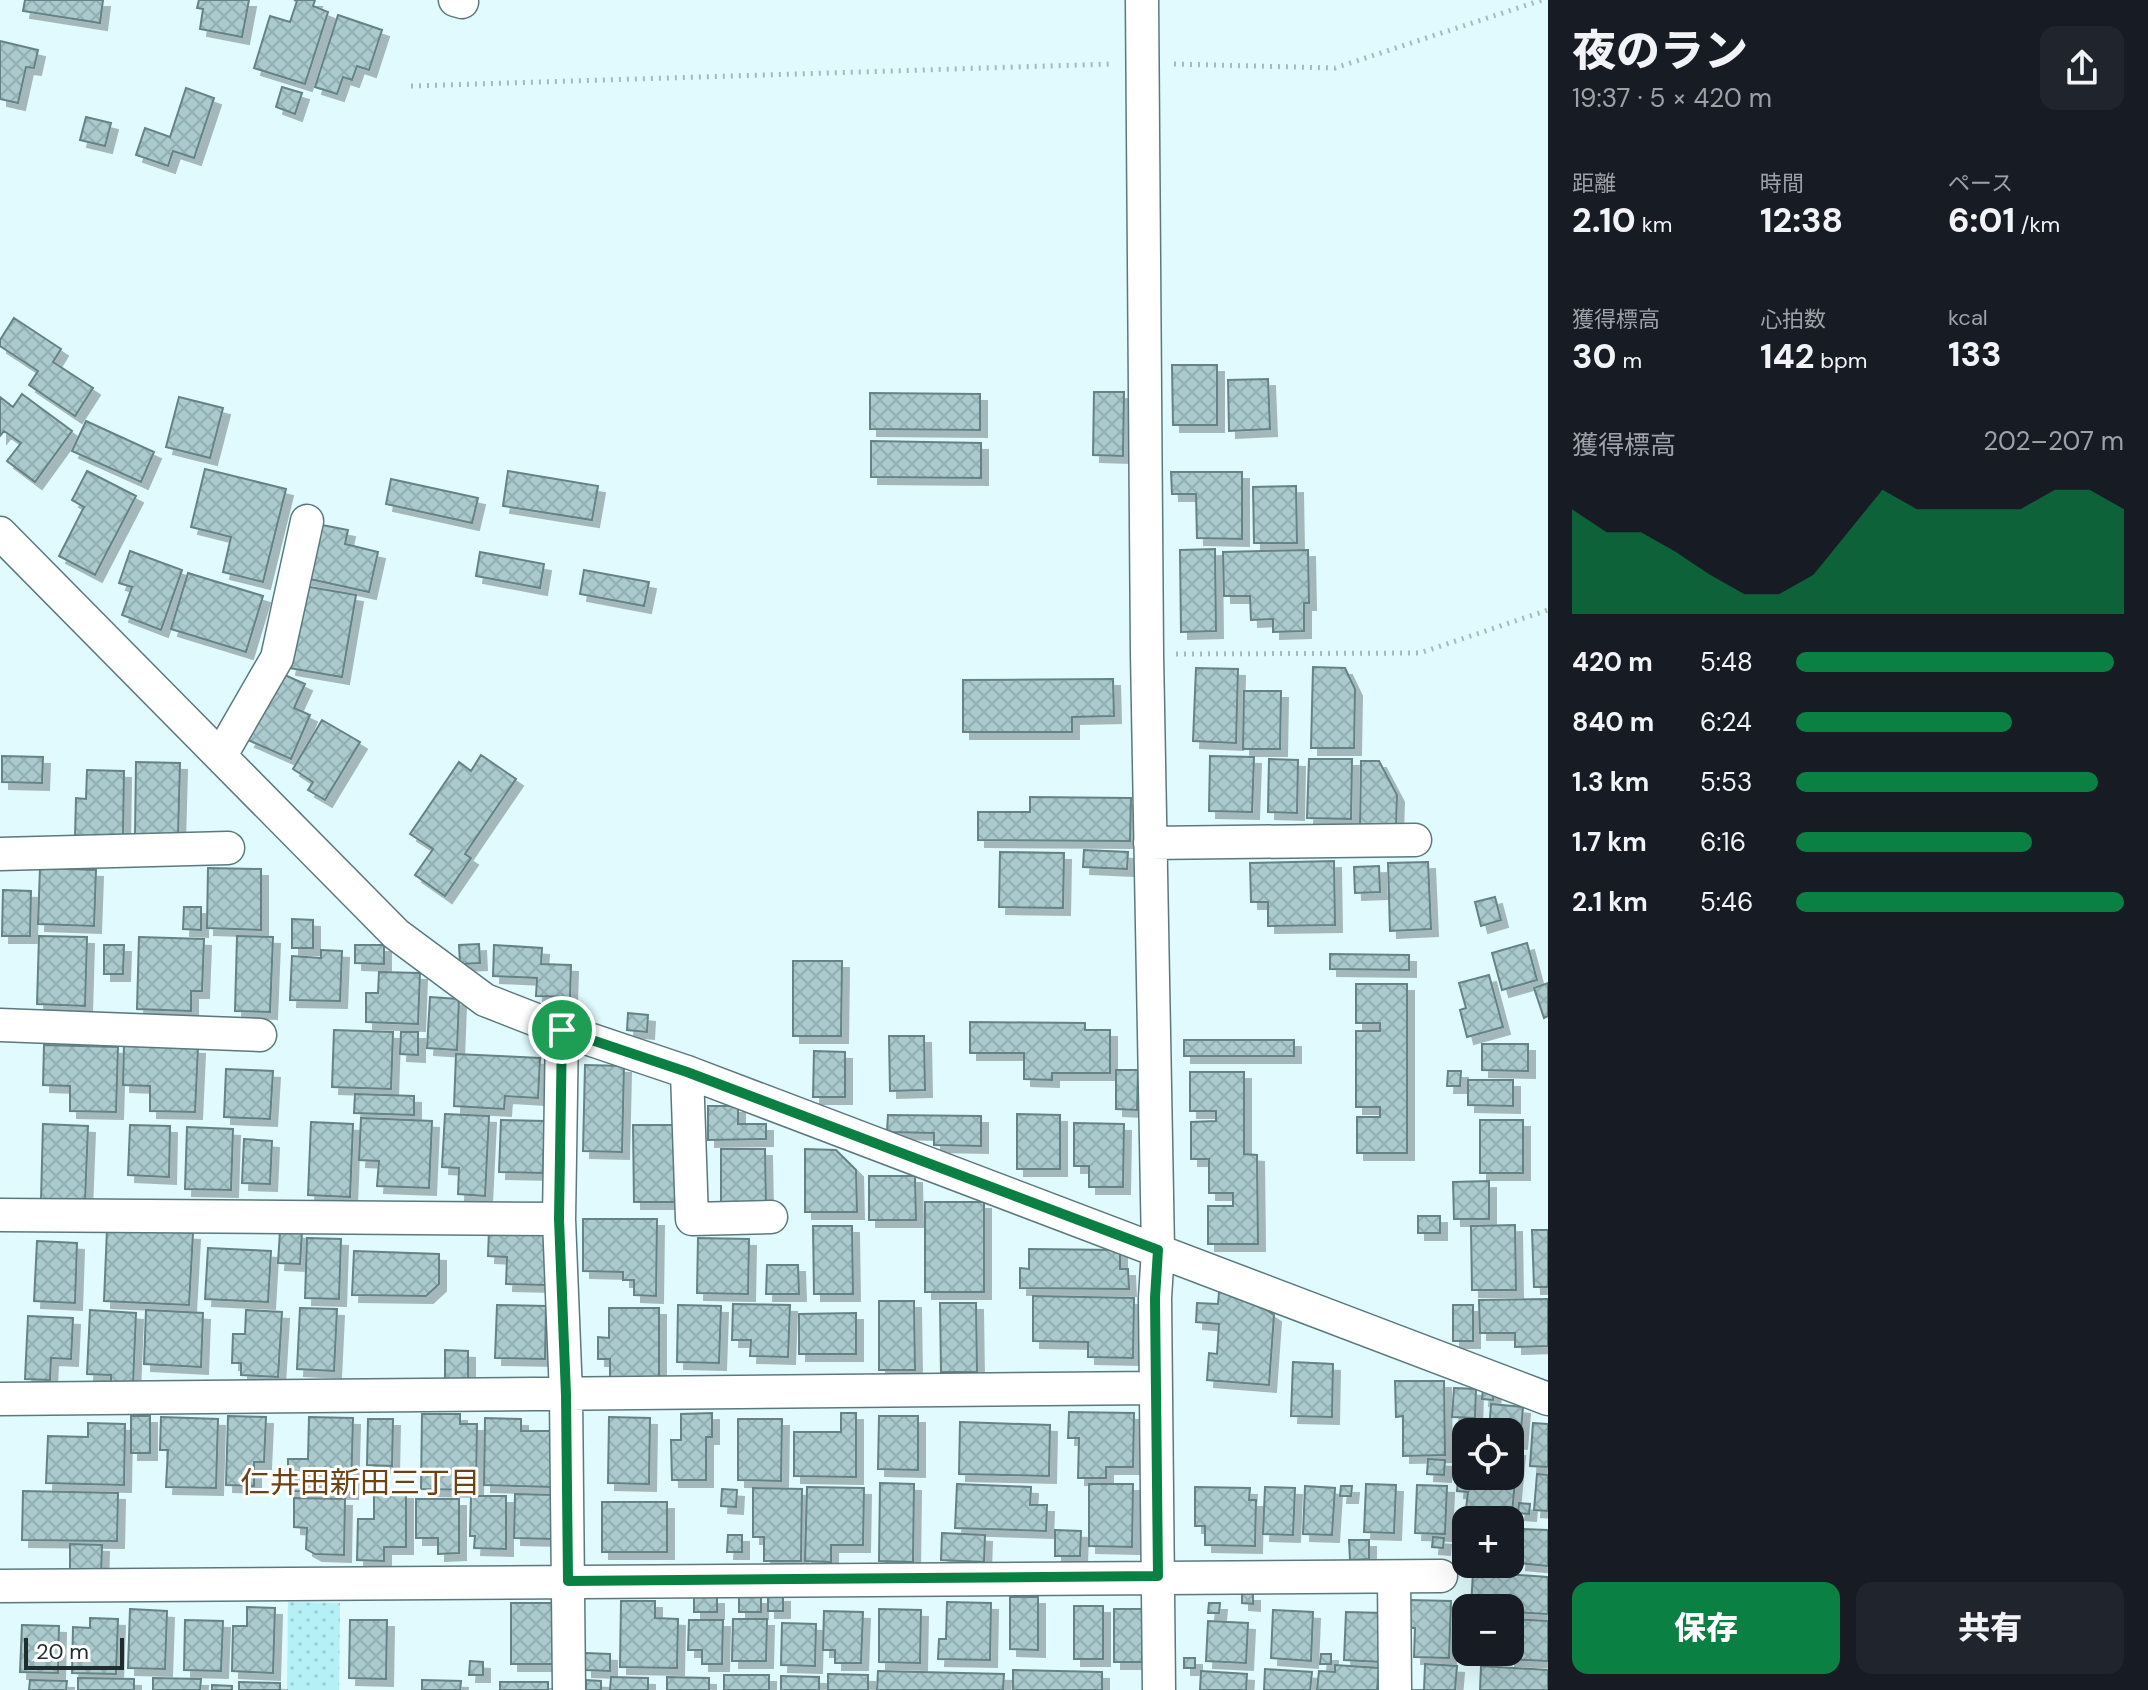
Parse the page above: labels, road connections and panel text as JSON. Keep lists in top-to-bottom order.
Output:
{
  "districts": ["仁井田新田三丁目"],
  "scale_bar": "20 m",
  "page": {
    "heading": ["夜のラン", "19:37 · 5 × 420 m"],
    "stats": [
      ["距離", "2.10 km"],
      ["時間", "12:38"],
      ["ペース", "6:01 /km"],
      ["獲得標高", "30 m"],
      ["心拍数", "142 bpm"],
      ["kcal", "133"]
    ],
    "chart": ["獲得標高", "202–207 m"],
    "list": [
      {
        "name": "420 m",
        "note": "5:48"
      },
      {
        "name": "840 m",
        "note": "6:24"
      },
      {
        "name": "1.3 km",
        "note": "5:53"
      },
      {
        "name": "1.7 km",
        "note": "6:16"
      },
      {
        "name": "2.1 km",
        "note": "5:46"
      }
    ],
    "map_buttons": ["+", "−"],
    "buttons": ["保存", "共有"],
    "scale": "20 m"
  }
}
